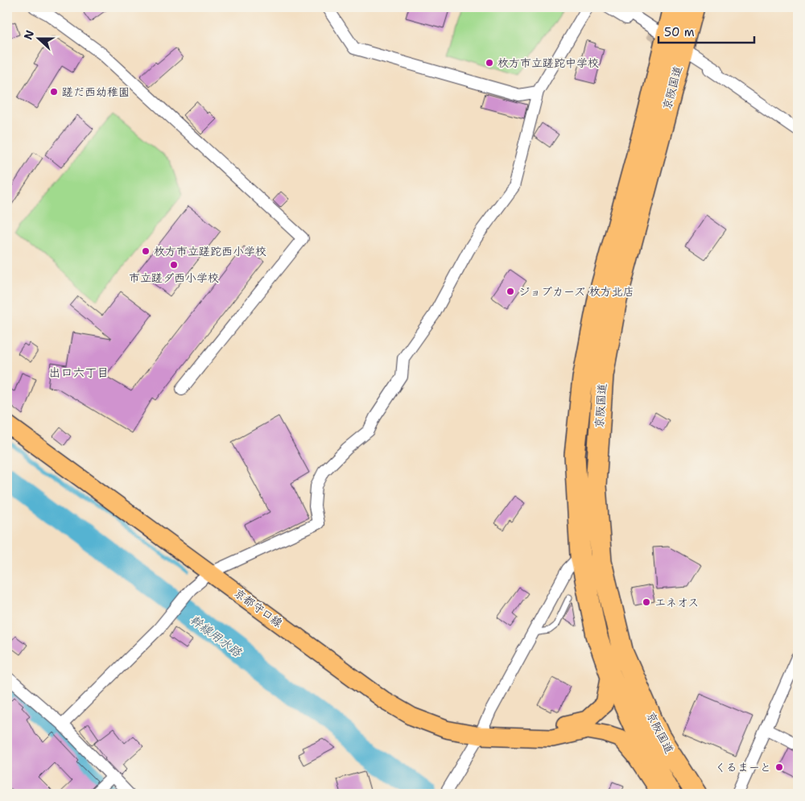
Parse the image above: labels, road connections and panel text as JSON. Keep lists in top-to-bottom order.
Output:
{
  "streets": {
    "highway": ["京阪国道"],
    "main road": ["京都守口線"]
  },
  "crossings": [
    ["京阪国道", "京都守口線"]
  ],
  "districts": ["出口六丁目"],
  "water": ["幹線用水路"],
  "places": [
    "枚方市立蹉跎中学校",
    "蹉だ西幼稚園",
    "枚方市立蹉跎西小学校",
    "市立蹉ダ西小学校",
    "ジョブカーズ 枚方北店",
    "エネオス",
    "くるまーと"
  ],
  "scale_bar": "50 m",
  "north": "left"
}
